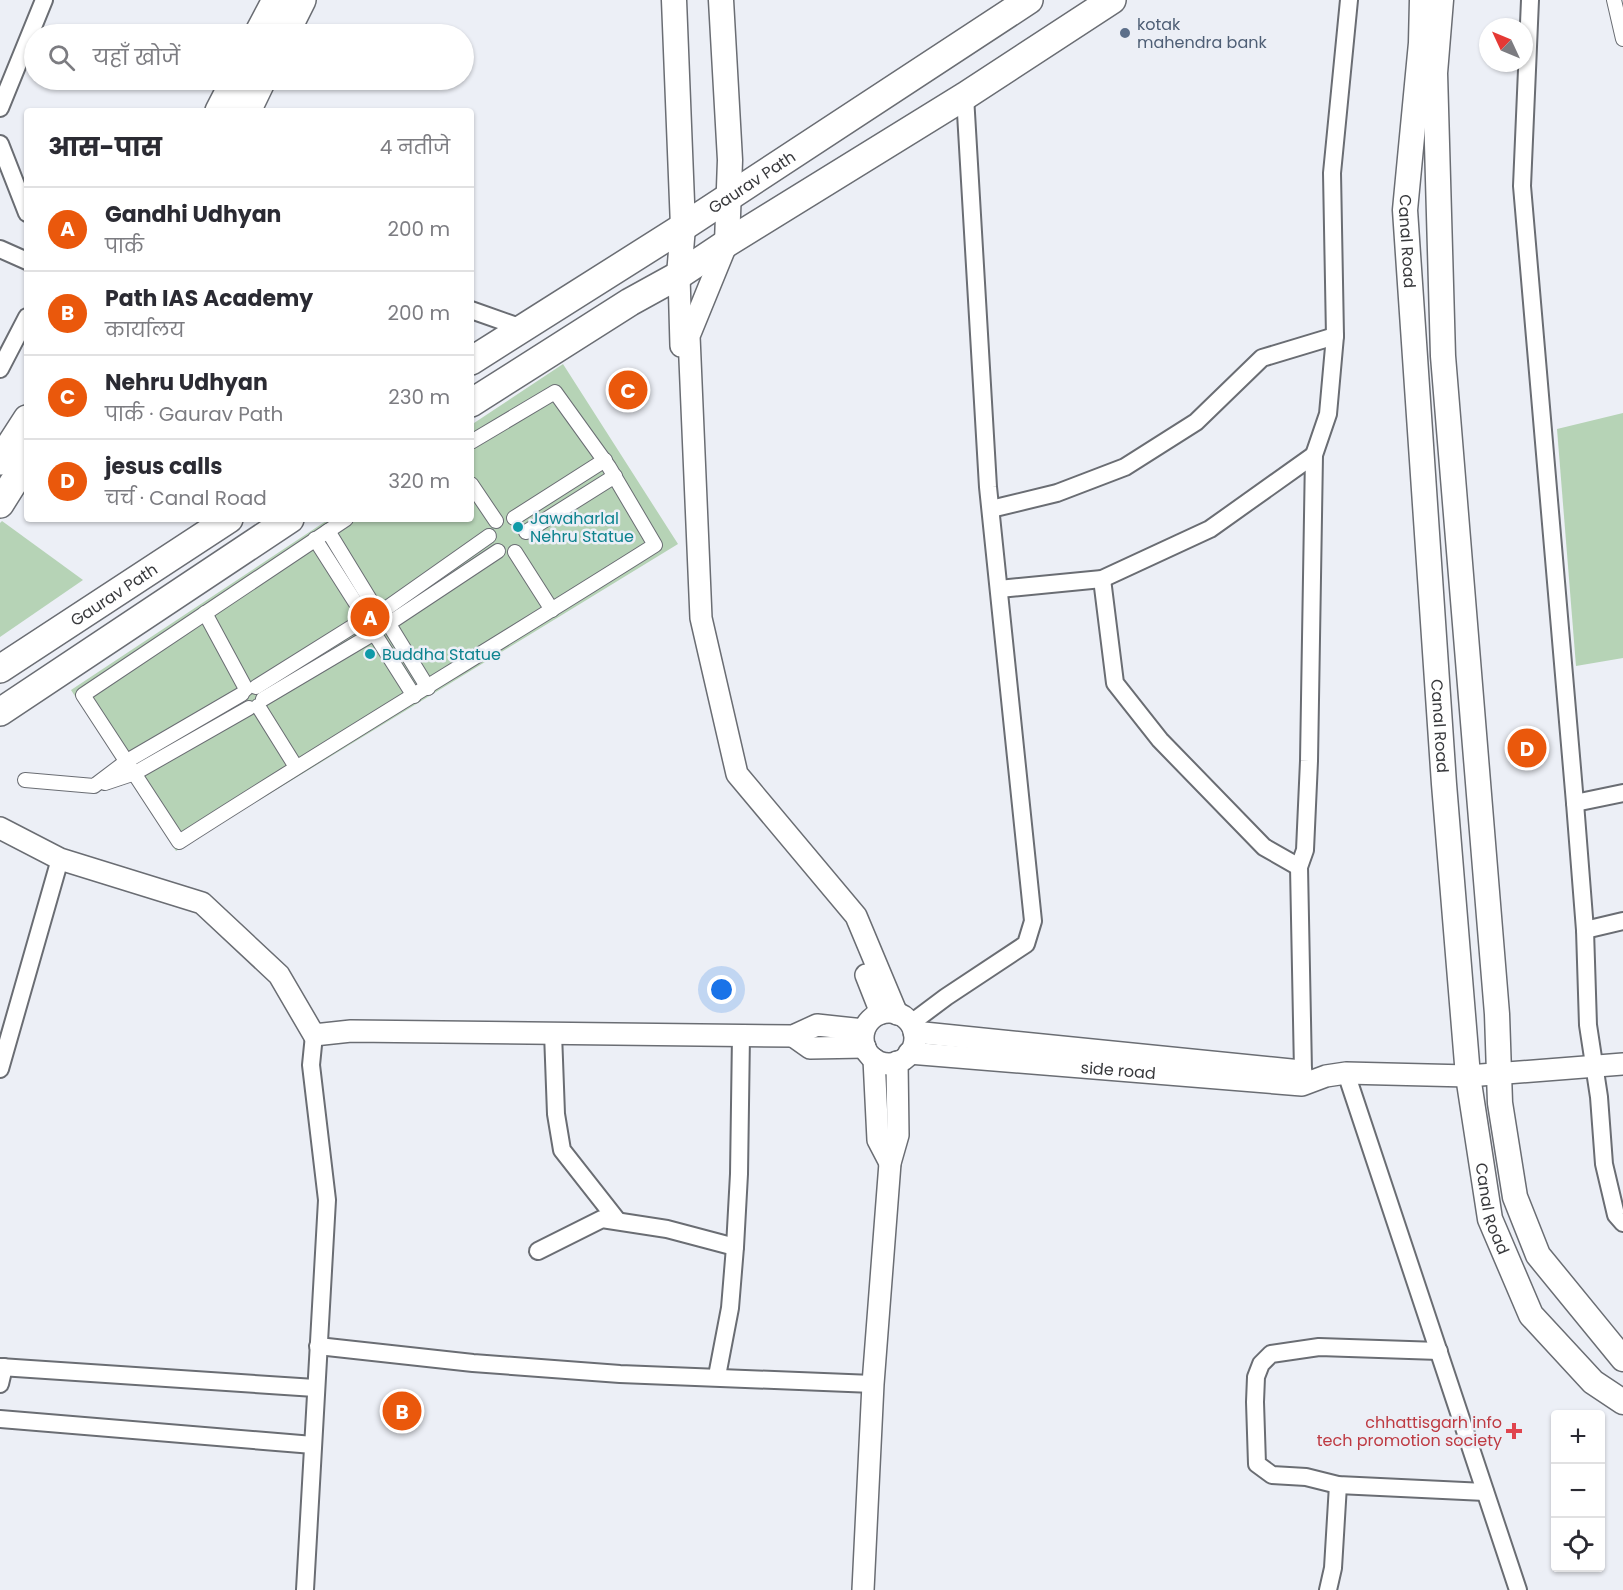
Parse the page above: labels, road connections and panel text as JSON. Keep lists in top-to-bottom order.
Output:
{
  "streets": {
    "main road": ["Gaurav Path", "Canal Road"],
    "street": ["side road"]
  },
  "crossings": [
    ["Canal Road", "side road"]
  ],
  "places": {
    "other": ["kotak mahendra bank", "Jawaharlal Nehru Statue", "Buddha Statue"],
    "health": ["chhattisgarh info tech promotion society"]
  },
  "north": "top left",
  "page": {
    "search": "यहाँ खोजें",
    "heading": ["आस-पास", "4 नतीजे"],
    "list": [
      {
        "mark": "A",
        "name": "Gandhi Udhyan",
        "note": "पार्क",
        "value": "200 m"
      },
      {
        "mark": "B",
        "name": "Path IAS Academy",
        "note": "कार्यालय",
        "value": "200 m"
      },
      {
        "mark": "C",
        "name": "Nehru Udhyan",
        "note": "पार्क · Gaurav Path",
        "value": "230 m"
      },
      {
        "mark": "D",
        "name": "jesus calls",
        "note": "चर्च · Canal Road",
        "value": "320 m"
      }
    ],
    "pins": [
      "C",
      "A",
      "D",
      "B"
    ],
    "map_buttons": ["+", "−"]
  }
}
